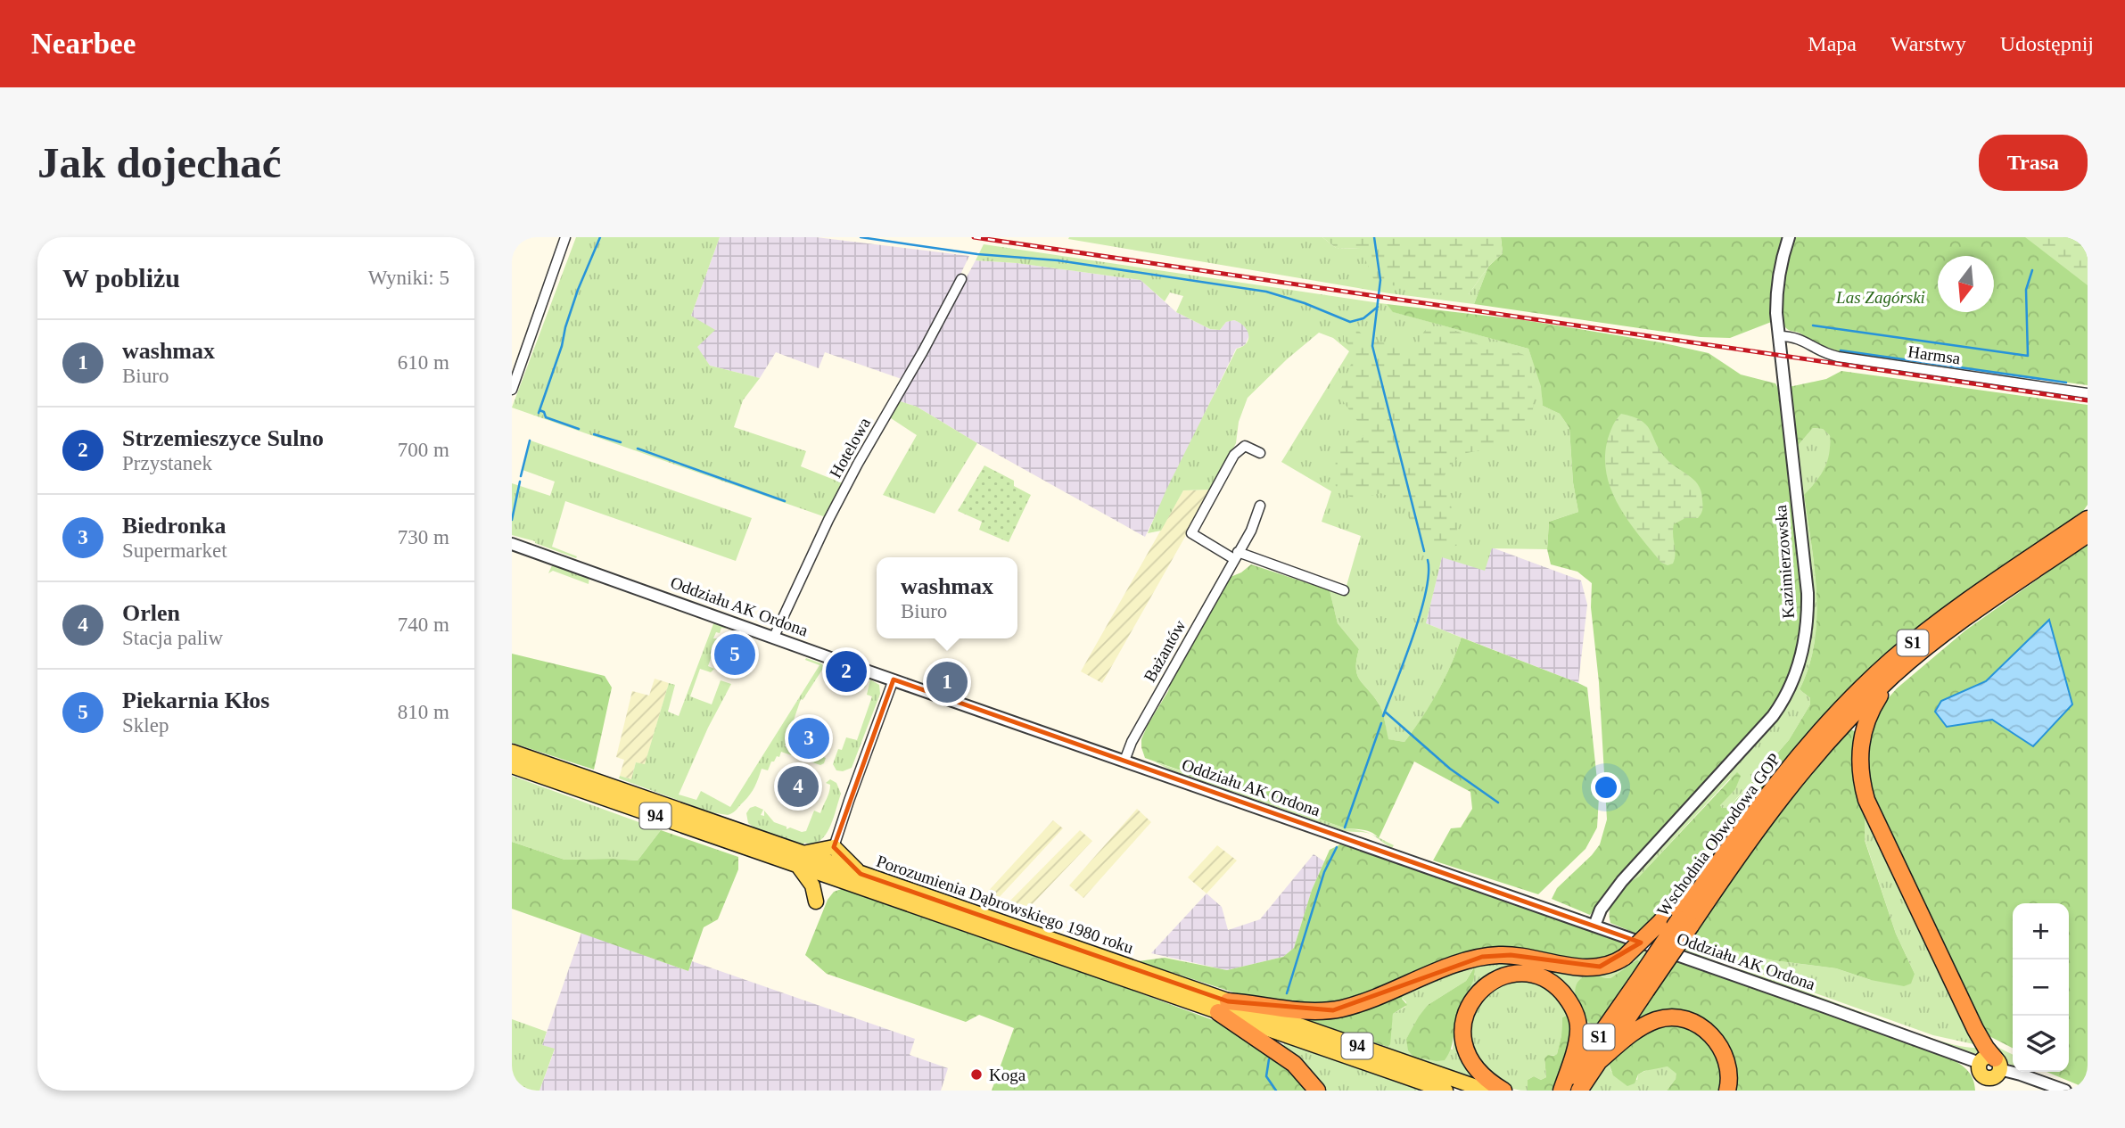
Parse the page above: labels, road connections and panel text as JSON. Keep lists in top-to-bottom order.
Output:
{
  "streets": {
    "highway": ["S1", "Wschodnia Obwodowa GOP"],
    "main road": ["94", "Porozumienia Dąbrowskiego 1980 roku"],
    "street": [
      "Harmsa",
      "Hotelowa",
      "Kazimierzowska",
      "Oddziału AK Ordona",
      "Bażantów"
    ]
  },
  "crossings": [
    ["Harmsa", "Kazimierzowska"],
    ["Hotelowa", "Oddziału AK Ordona"],
    ["Kazimierzowska", "Oddziału AK Ordona"],
    ["Oddziału AK Ordona", "Bażantów"]
  ],
  "parks": ["Las Zagórski"],
  "places": ["Koga"],
  "north": "bottom",
  "page": {
    "header": "Nearbee",
    "nav": ["Mapa", "Warstwy", "Udostępnij"],
    "buttons": "Trasa",
    "title": "Jak dojechać",
    "heading": ["W pobliżu", "Wyniki: 5"],
    "list": [
      {
        "mark": "1",
        "name": "washmax",
        "note": "Biuro",
        "value": "610 m"
      },
      {
        "mark": "2",
        "name": "Strzemieszyce Sulno",
        "note": "Przystanek",
        "value": "700 m"
      },
      {
        "mark": "3",
        "name": "Biedronka",
        "note": "Supermarket",
        "value": "730 m"
      },
      {
        "mark": "4",
        "name": "Orlen",
        "note": "Stacja paliw",
        "value": "740 m"
      },
      {
        "mark": "5",
        "name": "Piekarnia Kłos",
        "note": "Sklep",
        "value": "810 m"
      }
    ],
    "popup": ["washmax", "Biuro"],
    "pins": [
      "5",
      "2",
      "1",
      "3",
      "4"
    ],
    "map_buttons": ["+", "−"]
  }
}
